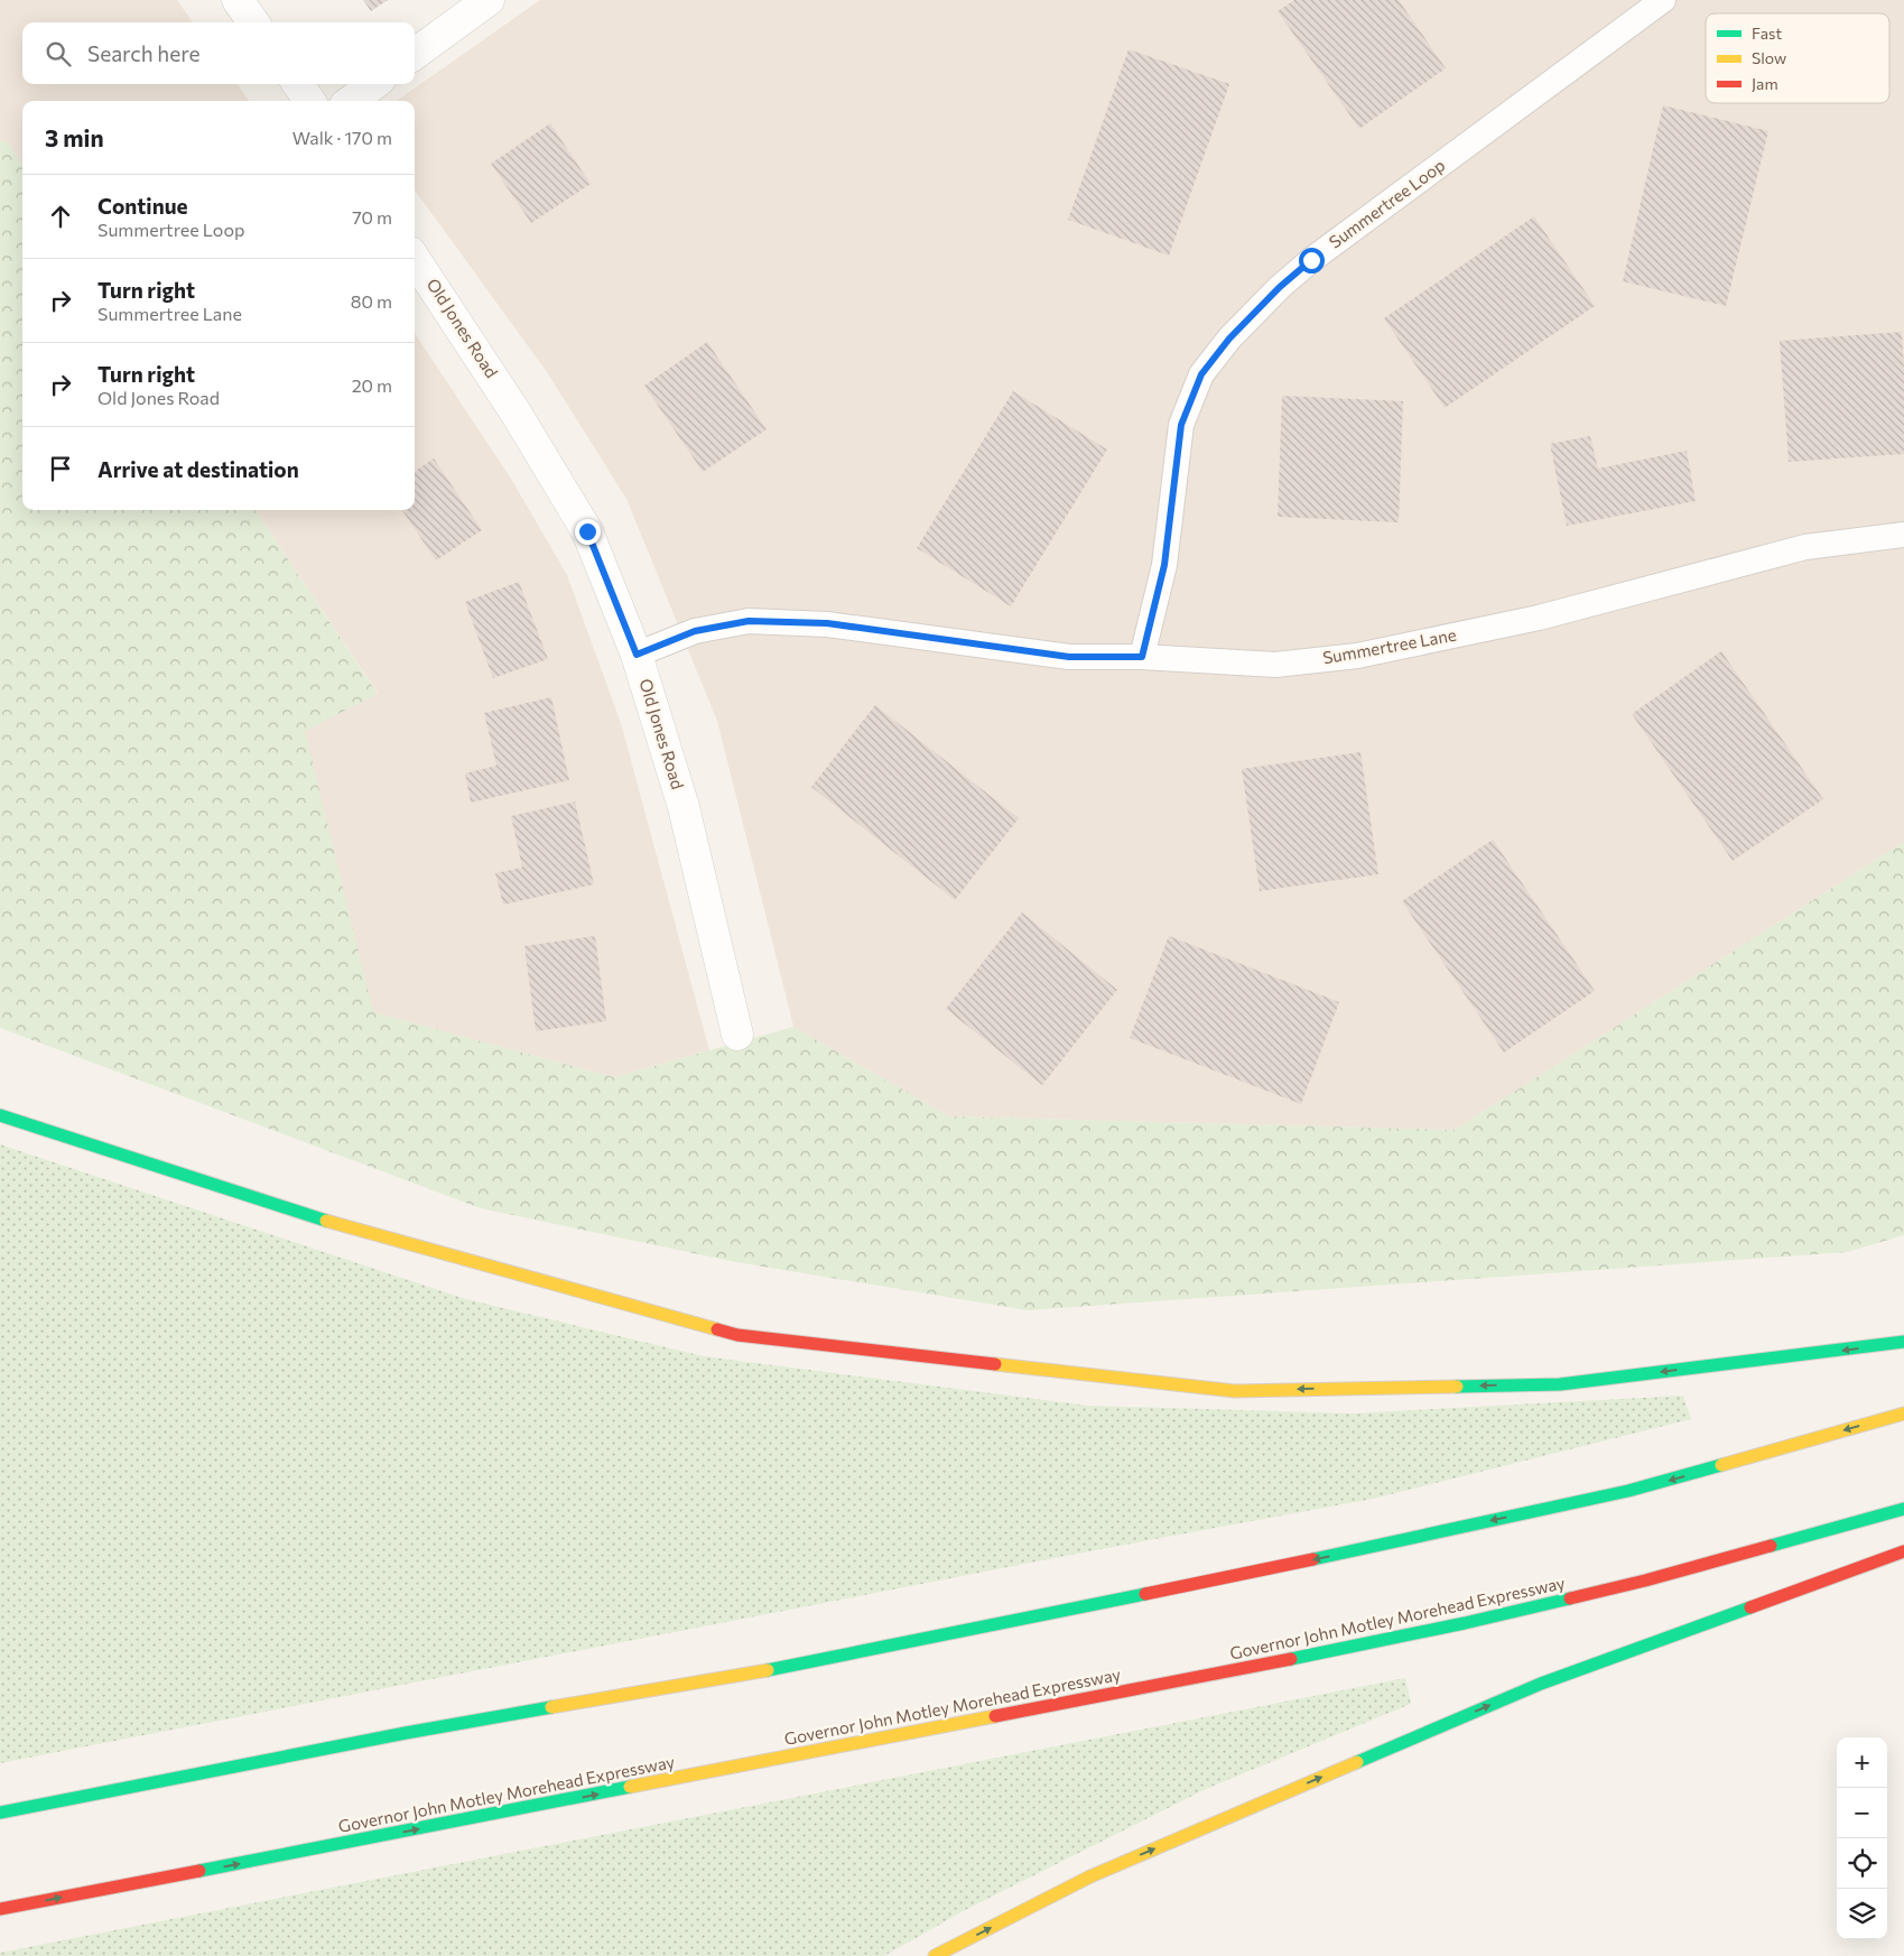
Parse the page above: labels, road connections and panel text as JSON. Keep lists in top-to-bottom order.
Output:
{
  "streets": {
    "highway": ["Governor John Motley Morehead Expressway"],
    "street": ["Old Jones Road"],
    "lane": ["Summertree Loop", "Summertree Lane"]
  },
  "crossings": [
    ["Summertree Loop", "Summertree Lane"],
    ["Old Jones Road", "Summertree Lane"]
  ],
  "legend": ["Fast", "Slow", "Jam"],
  "page": {
    "search": "Search here",
    "heading": ["3 min", "Walk · 170 m"],
    "list": [
      ["Continue", "Summertree Loop", "70 m"],
      ["Turn right", "Summertree Lane", "80 m"],
      ["Turn right", "Old Jones Road", "20 m"],
      "Arrive at destination"
    ],
    "map_buttons": ["+", "−"]
  }
}
